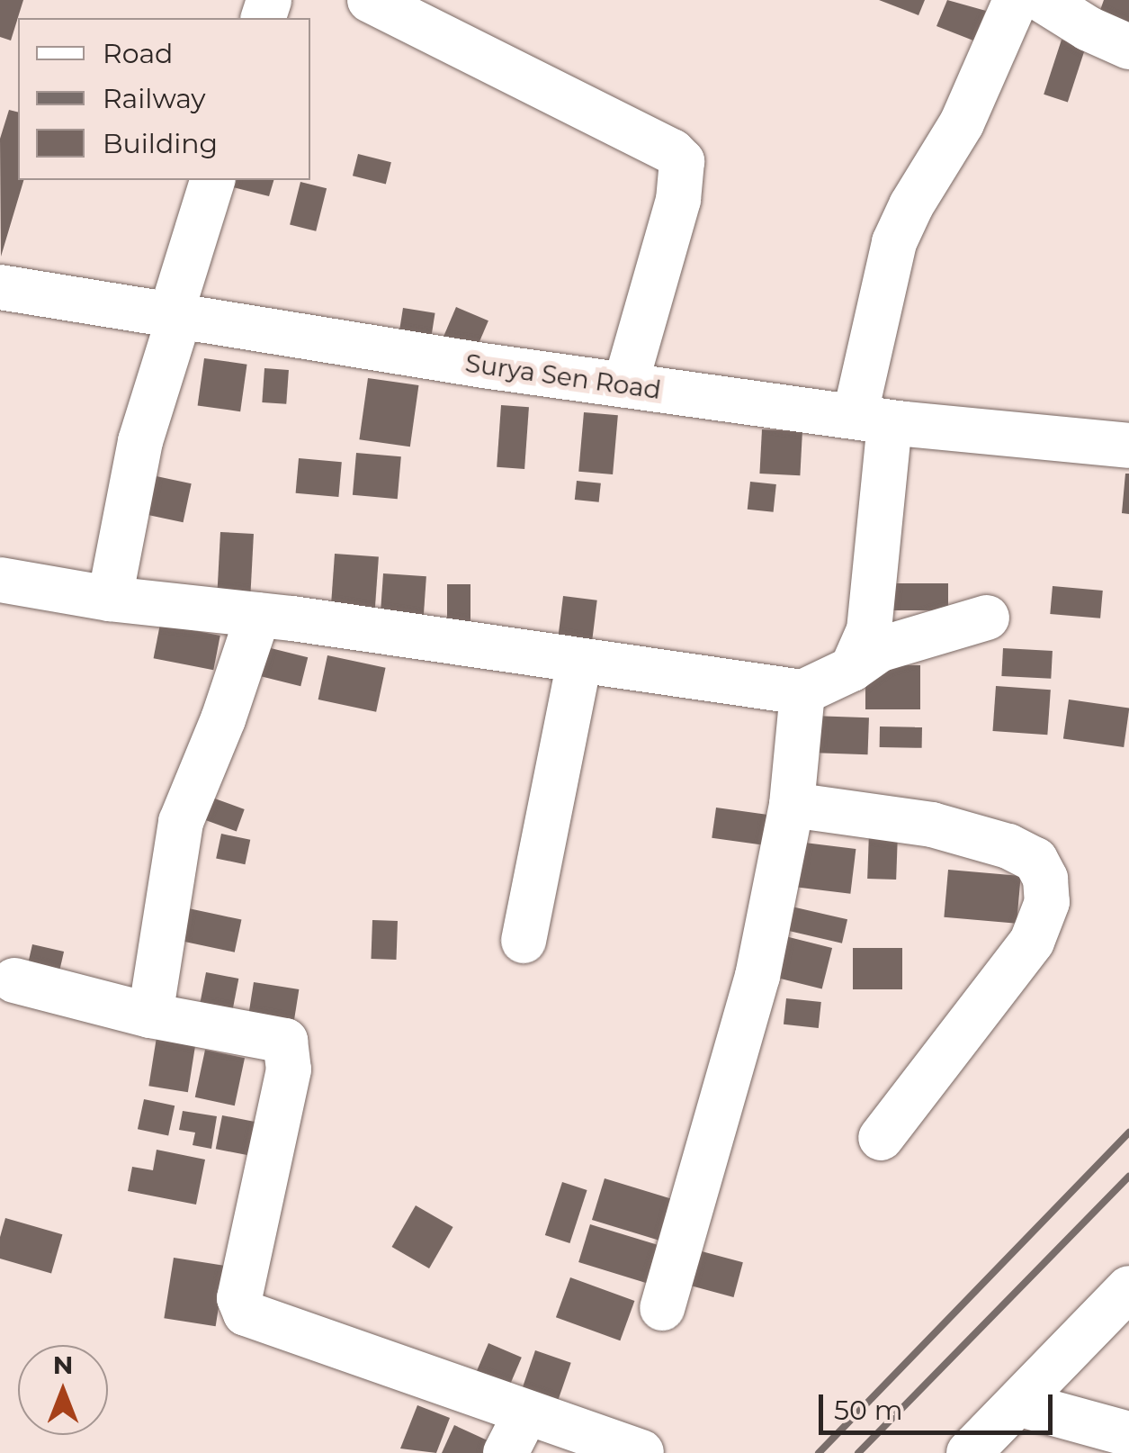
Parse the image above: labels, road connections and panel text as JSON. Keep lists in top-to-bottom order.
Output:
{
  "streets": {
    "street": ["Surya Sen Road"]
  },
  "legend": ["Road", "Railway", "Building"],
  "scale_bar": "50 m",
  "north": "top"
}
